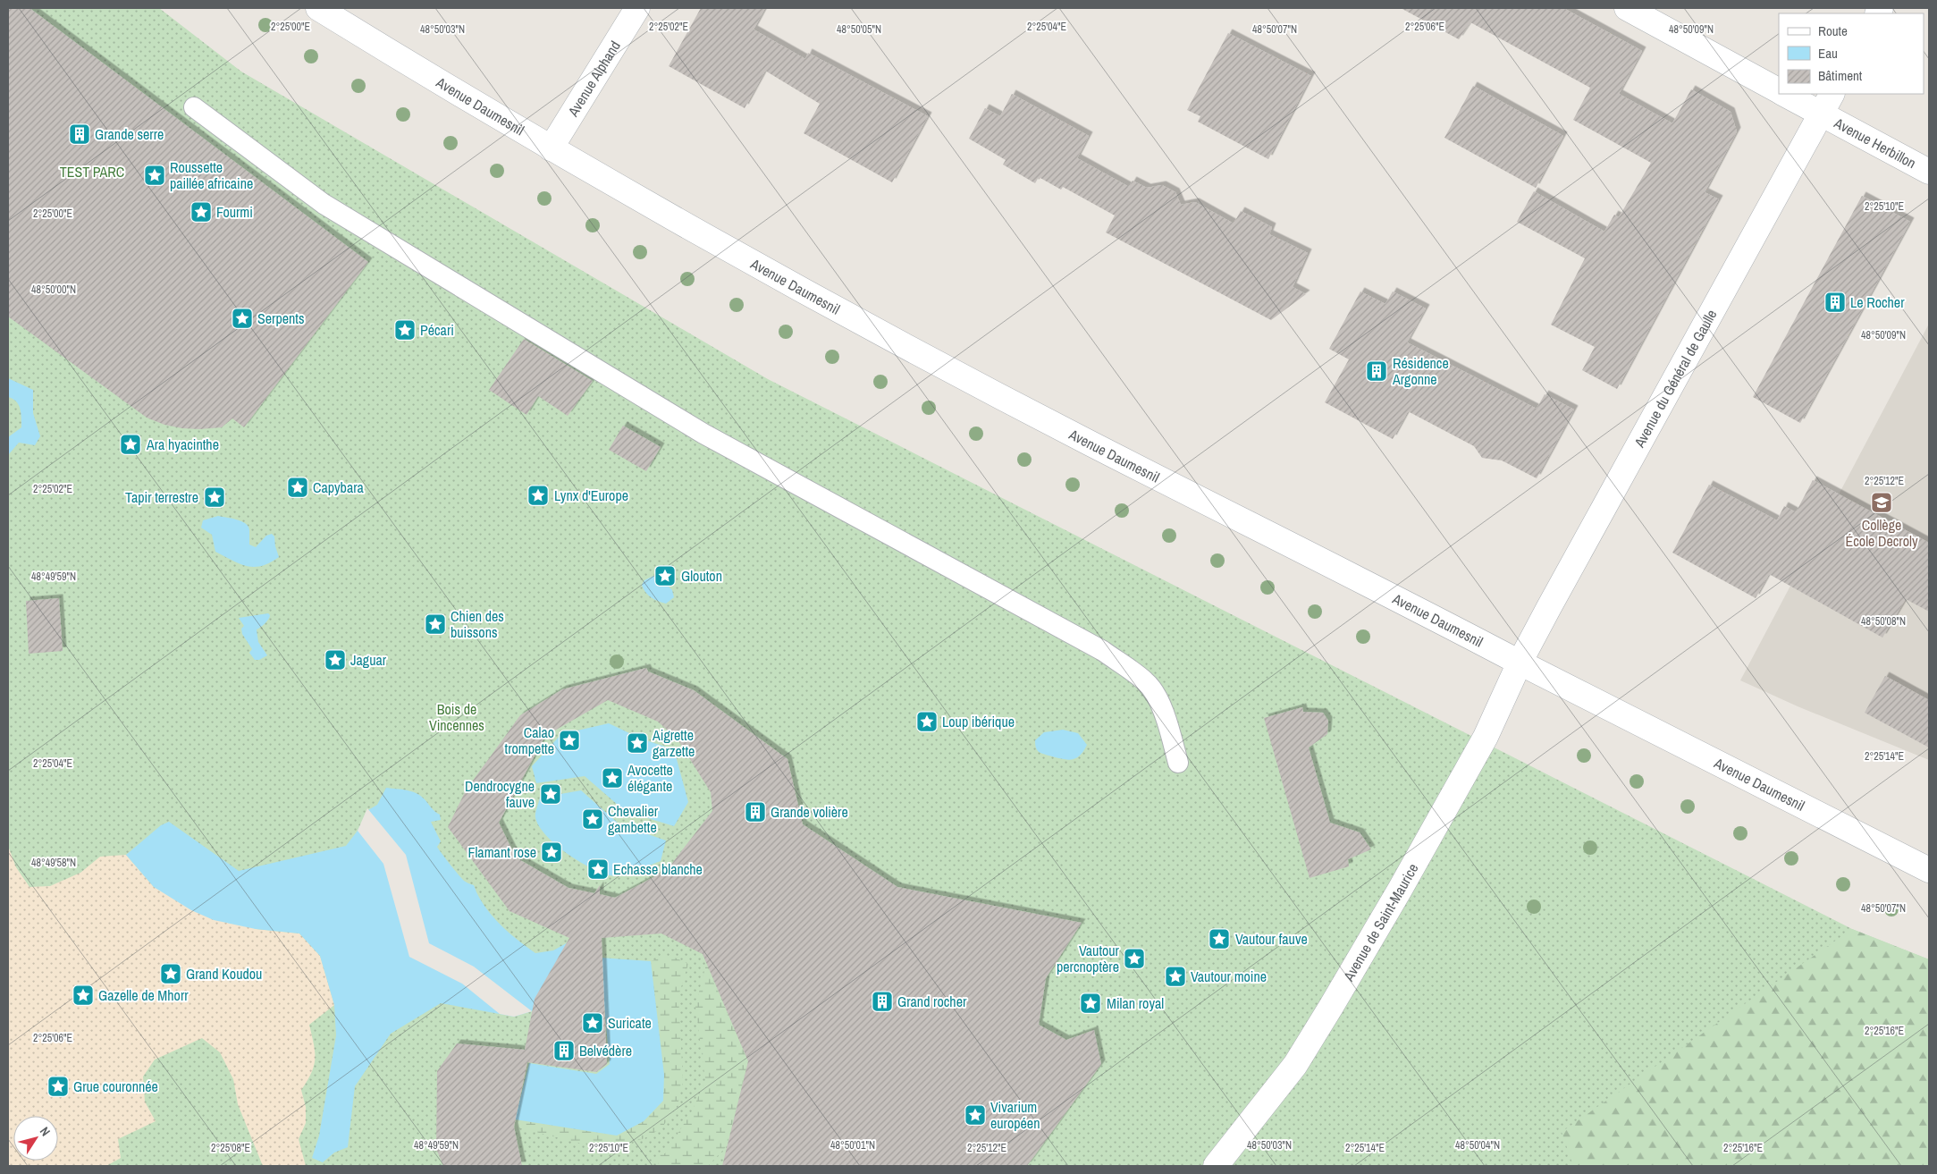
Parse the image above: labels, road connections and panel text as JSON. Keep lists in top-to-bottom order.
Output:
{
  "streets": {
    "main road": [
      "Avenue Alphand",
      "Avenue Daumesnil",
      "Avenue Herbillon",
      "Avenue du Général de Gaulle",
      "Avenue de Saint-Maurice"
    ]
  },
  "crossings": [
    ["Avenue Alphand", "Avenue Daumesnil"],
    ["Avenue Daumesnil", "Avenue du Général de Gaulle"],
    ["Avenue Daumesnil", "Avenue de Saint-Maurice"],
    ["Avenue Herbillon", "Avenue du Général de Gaulle"],
    ["Avenue du Général de Gaulle", "Avenue de Saint-Maurice"]
  ],
  "parks": ["TEST PARC", "Bois de Vincennes"],
  "places": {
    "building": [
      "Grande serre",
      "Le Rocher",
      "Résidence Argonne",
      "Grande volière",
      "Grand rocher",
      "Belvédère"
    ],
    "place": [
      "Roussette paillée africaine",
      "Fourmi",
      "Serpents",
      "Pécari",
      "Ara hyacinthe",
      "Capybara",
      "Lynx d'Europe",
      "Tapir terrestre",
      "Glouton",
      "Chien des buissons",
      "Jaguar",
      "Loup ibérique",
      "Calao trompette",
      "Aigrette garzette",
      "Avocette élégante",
      "Dendrocygne fauve",
      "Chevalier gambette",
      "Flamant rose",
      "Echasse blanche",
      "Vautour fauve",
      "Vautour percnoptère",
      "Grand Koudou",
      "Vautour moine",
      "Gazelle de Mhorr",
      "Milan royal",
      "Suricate",
      "Grue couronnée",
      "Vivarium européen"
    ],
    "school or university": ["Collège École Decroly"]
  },
  "legend": ["Route", "Eau", "Bâtiment"],
  "north": "top right",
  "coordinates": [
    "2°25'00\"E",
    "2°25'02\"E",
    "2°25'04\"E",
    "2°25'06\"E",
    "48°50'03\"N",
    "48°50'05\"N",
    "48°50'07\"N",
    "48°50'09\"N",
    "2°25'10\"E",
    "48°50'00\"N",
    "2°25'12\"E",
    "48°49'59\"N",
    "48°50'08\"N",
    "2°25'14\"E",
    "48°49'58\"N",
    "2°25'16\"E",
    "48°50'01\"N",
    "48°50'04\"N",
    "2°25'08\"E"
  ]
}
